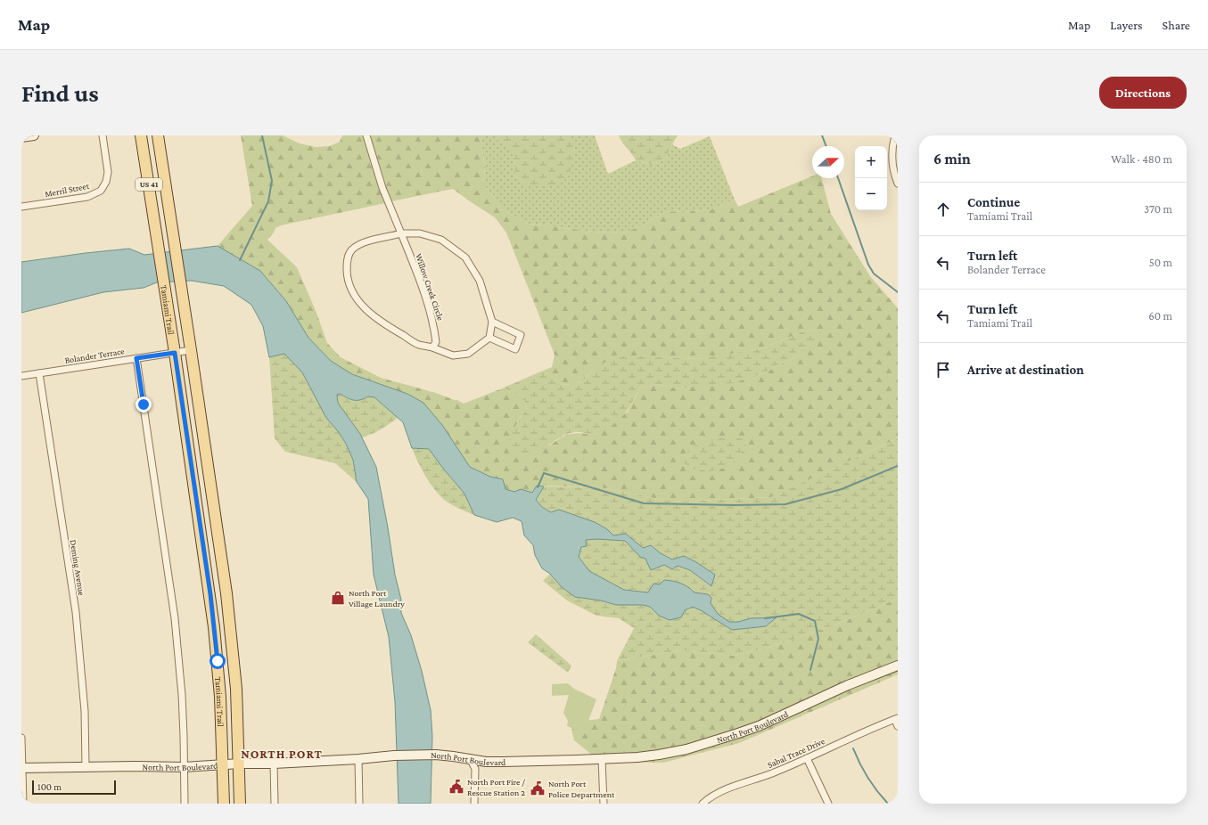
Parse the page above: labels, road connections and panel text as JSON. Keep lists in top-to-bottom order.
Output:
{
  "streets": {
    "main road": ["US 41", "Tamiami Trail"],
    "street": [
      "Merril Street",
      "Willow Creek Circle",
      "Bolander Terrace",
      "Deming Avenue",
      "North Port Boulevard",
      "Sabal Trace Drive"
    ]
  },
  "crossings": [
    ["Tamiami Trail", "Bolander Terrace"],
    ["Tamiami Trail", "North Port Boulevard"],
    ["Bolander Terrace", "Deming Avenue"],
    ["Deming Avenue", "North Port Boulevard"]
  ],
  "districts": ["NORTH PORT"],
  "places": {
    "shop": ["North Port Village Laundry"],
    "public building": ["North Port Fire / Rescue Station 2", "North Port Police Department"]
  },
  "scale_bar": "100 m",
  "north": "right",
  "page": {
    "header": "Map",
    "nav": ["Map", "Layers", "Share"],
    "buttons": "Directions",
    "title": "Find us",
    "heading": ["6 min", "Walk · 480 m"],
    "map_buttons": ["+", "−"],
    "list": [
      ["Continue", "Tamiami Trail", "370 m"],
      ["Turn left", "Bolander Terrace", "50 m"],
      ["Turn left", "Tamiami Trail", "60 m"],
      "Arrive at destination"
    ],
    "scale": "100 m"
  }
}
